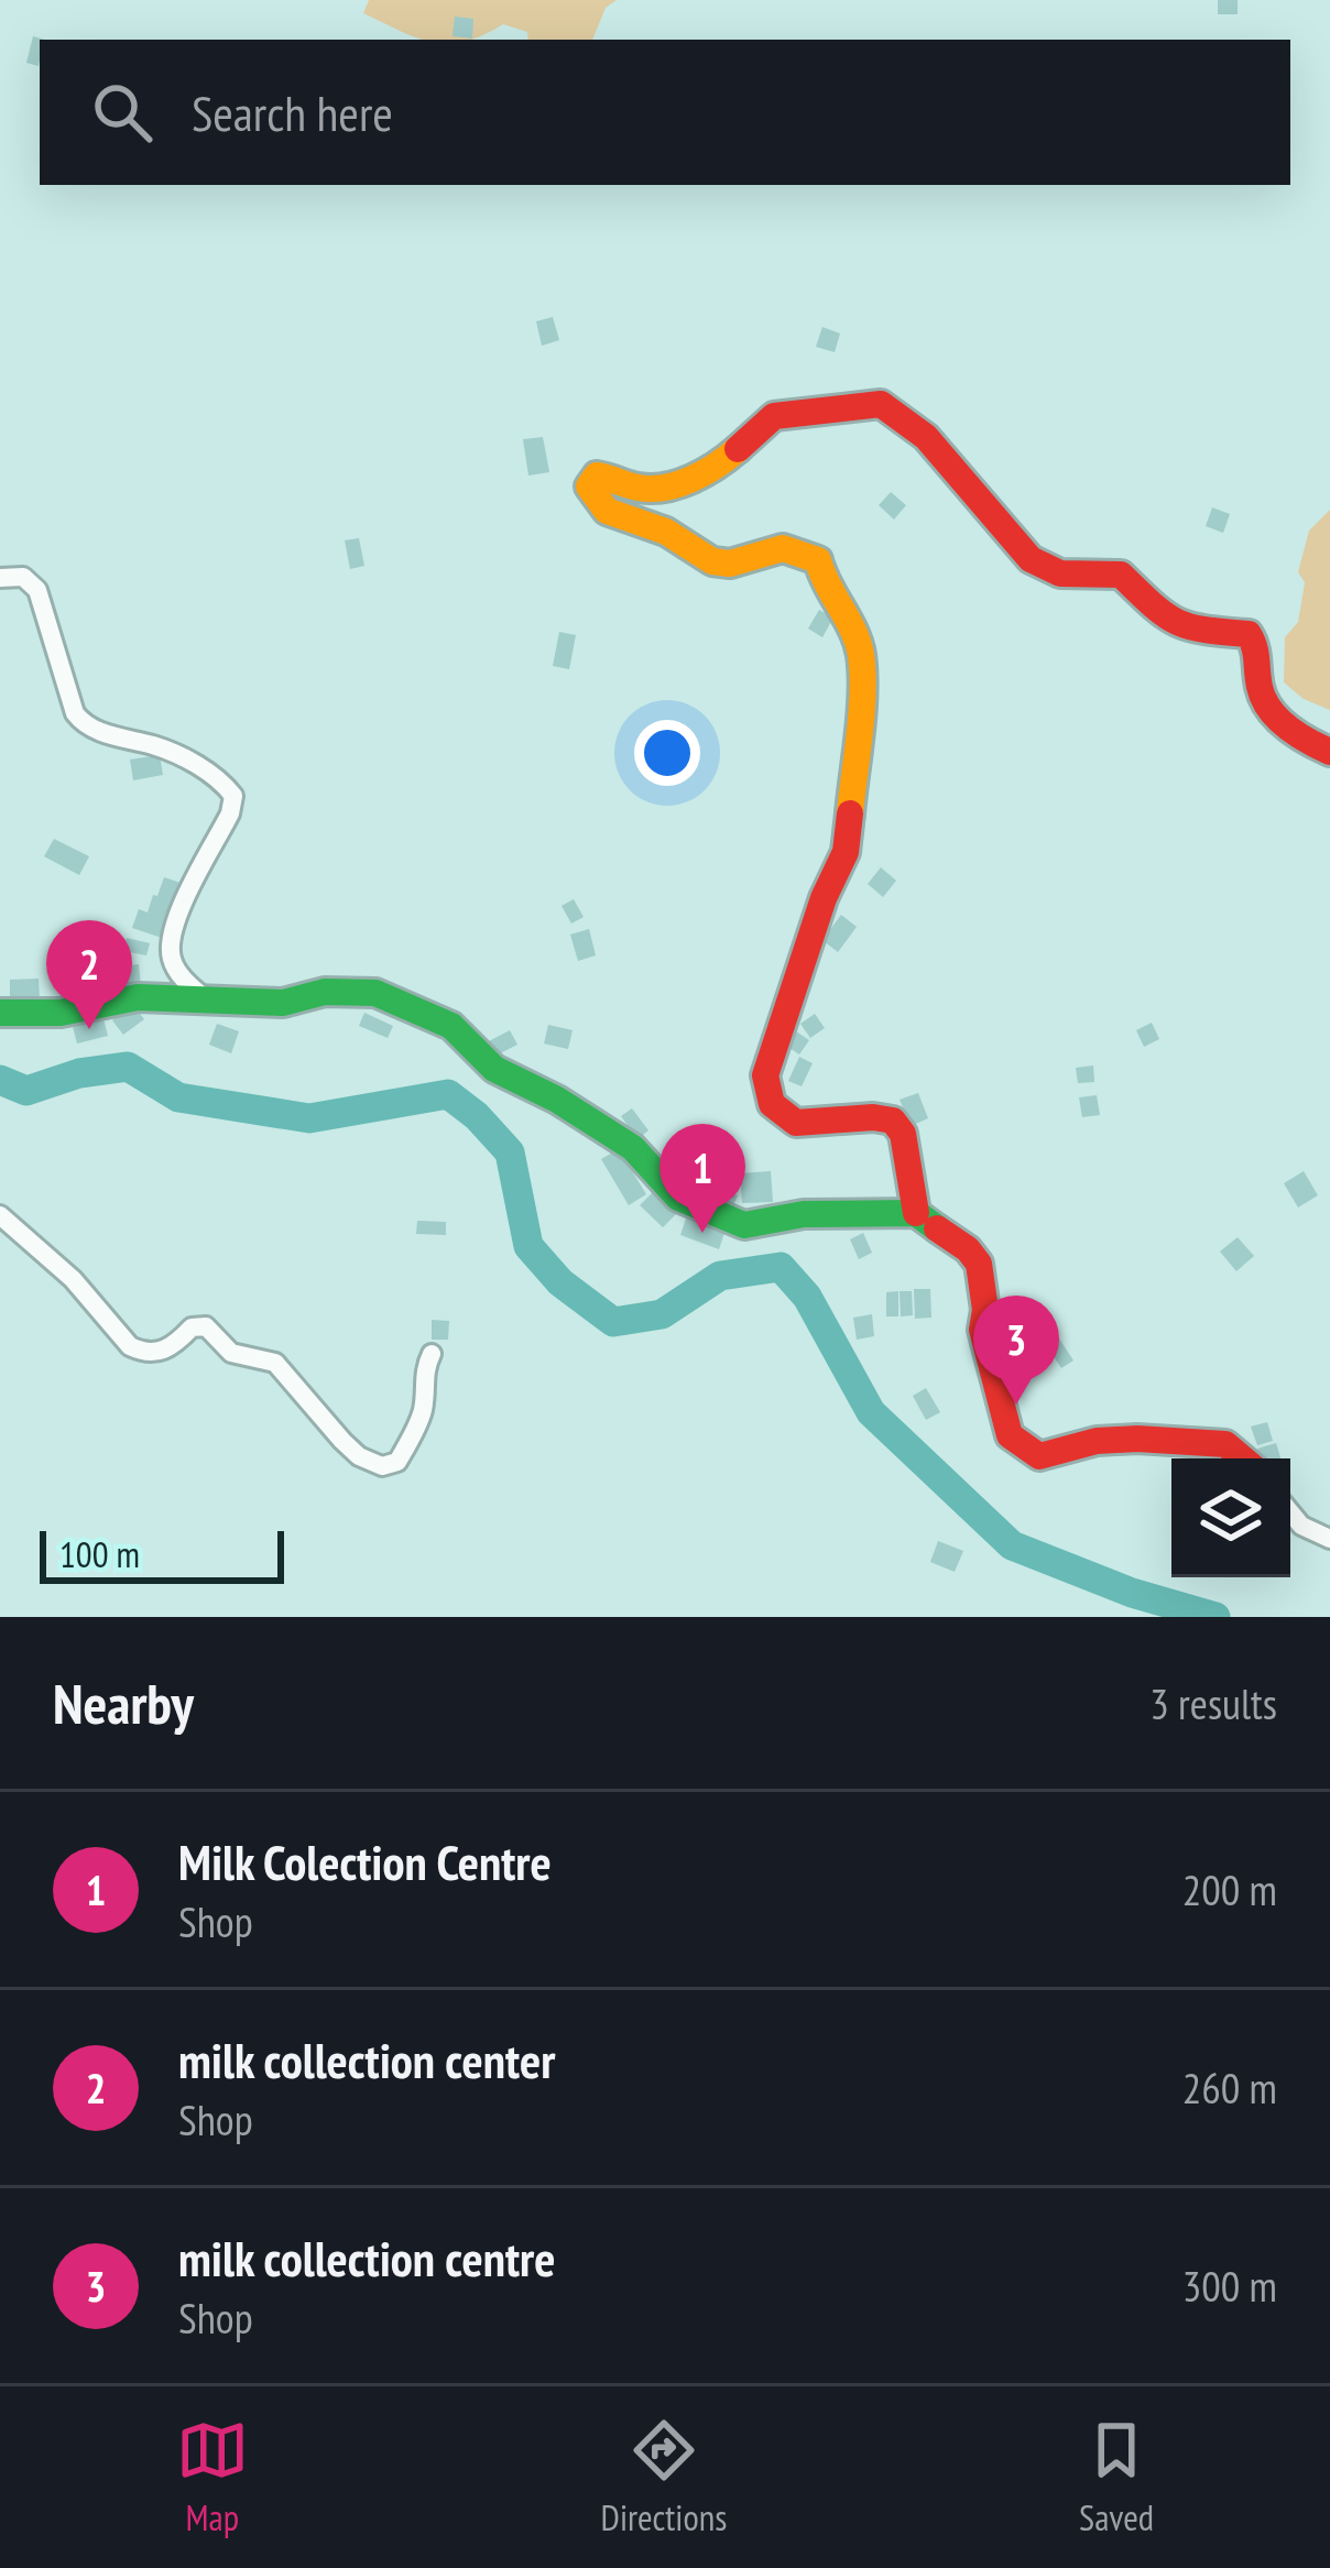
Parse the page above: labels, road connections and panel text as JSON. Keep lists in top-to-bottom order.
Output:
{
  "scale_bar": "100 m",
  "page": {
    "search": "Search here",
    "pins": ["2", "1", "3"],
    "scale": "100 m",
    "heading": ["Nearby", "3 results"],
    "list": [
      {
        "mark": "1",
        "name": "Milk Colection Centre",
        "note": "Shop",
        "value": "200 m"
      },
      {
        "mark": "2",
        "name": "milk collection center",
        "note": "Shop",
        "value": "260 m"
      },
      {
        "mark": "3",
        "name": "milk collection centre",
        "note": "Shop",
        "value": "300 m"
      }
    ],
    "nav": ["Map", "Directions", "Saved"]
  }
}
